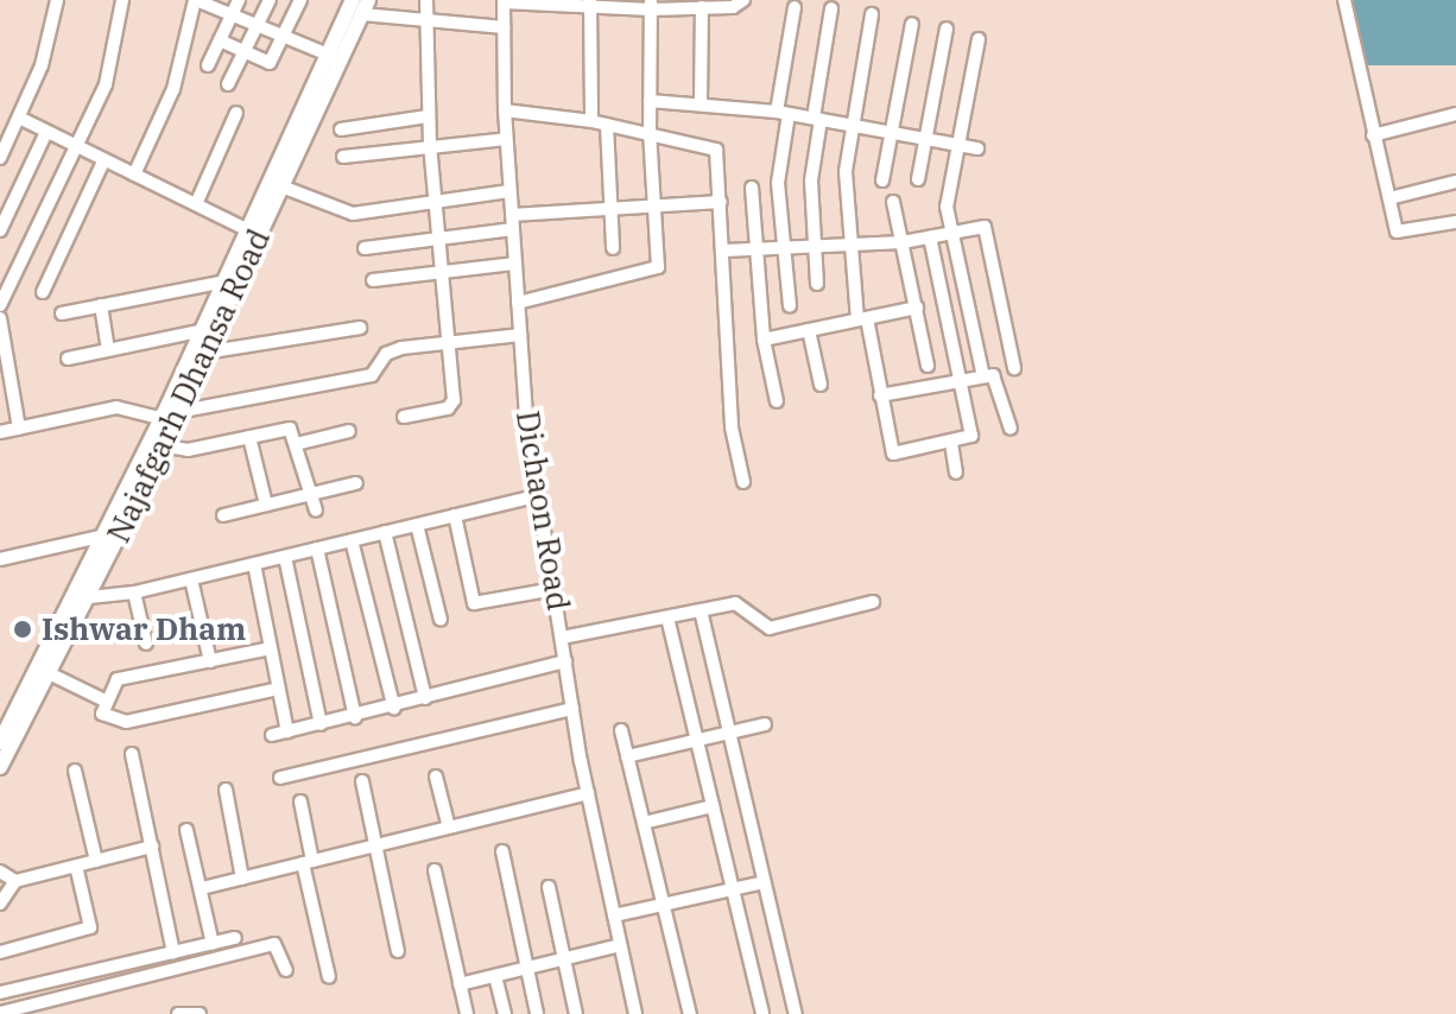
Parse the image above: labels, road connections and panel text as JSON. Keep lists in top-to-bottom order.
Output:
{
  "streets": {
    "main road": ["Najafgarh Dhansa Road"],
    "street": ["Dichaon Road"]
  },
  "places": ["Ishwar Dham"]
}
